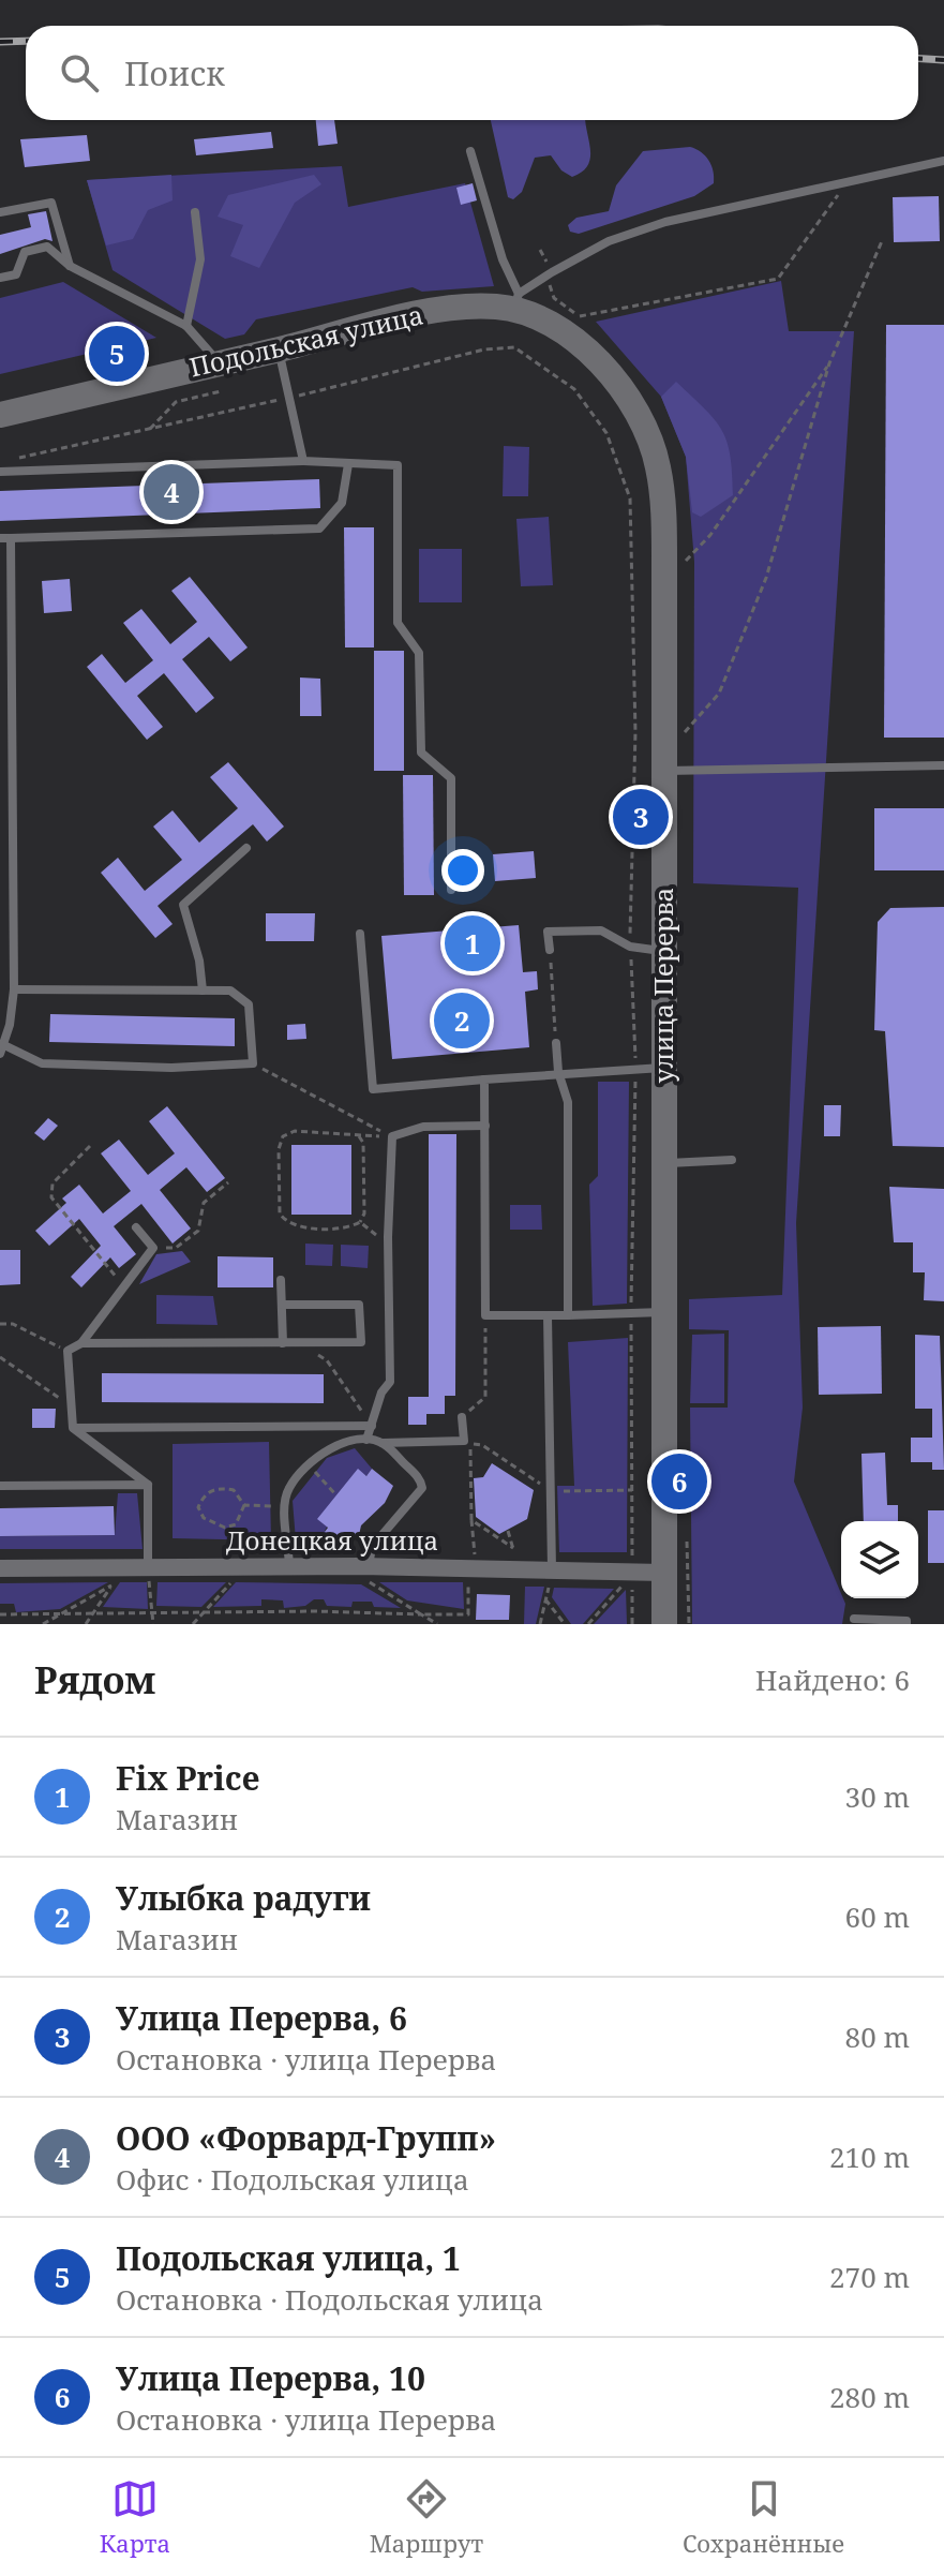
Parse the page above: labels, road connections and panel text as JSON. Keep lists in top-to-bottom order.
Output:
{
  "streets": {
    "street": ["Подольская улица", "улица Перерва", "Донецкая улица"]
  },
  "crossings": [
    ["Подольская улица", "улица Перерва"],
    ["улица Перерва", "Донецкая улица"]
  ],
  "page": {
    "search": "Поиск",
    "pins": [
      "5",
      "4",
      "3",
      "1",
      "2",
      "6"
    ],
    "heading": ["Рядом", "Найдено: 6"],
    "list": [
      {
        "mark": "1",
        "name": "Fix Price",
        "note": "Магазин",
        "value": "30 m"
      },
      {
        "mark": "2",
        "name": "Улыбка радуги",
        "note": "Магазин",
        "value": "60 m"
      },
      {
        "mark": "3",
        "name": "Улица Перерва, 6",
        "note": "Остановка · улица Перерва",
        "value": "80 m"
      },
      {
        "mark": "4",
        "name": "ООО «Форвард-Групп»",
        "note": "Офис · Подольская улица",
        "value": "210 m"
      },
      {
        "mark": "5",
        "name": "Подольская улица, 1",
        "note": "Остановка · Подольская улица",
        "value": "270 m"
      },
      {
        "mark": "6",
        "name": "Улица Перерва, 10",
        "note": "Остановка · улица Перерва",
        "value": "280 m"
      }
    ],
    "nav": ["Карта", "Маршрут", "Сохранённые"]
  }
}
